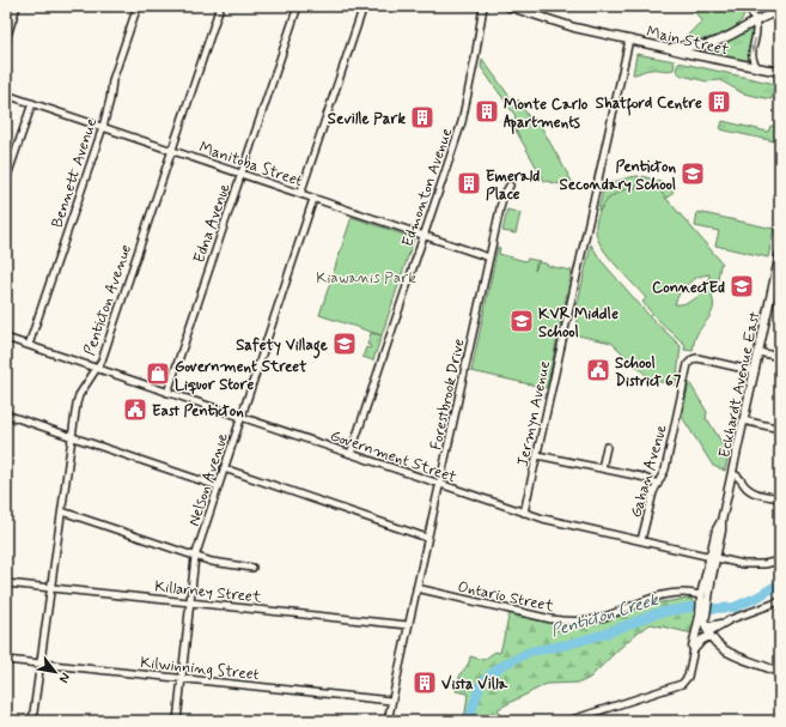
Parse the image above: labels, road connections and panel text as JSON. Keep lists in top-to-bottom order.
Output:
{
  "streets": {
    "main road": ["Main Street", "Eckhardt Avenue East"],
    "street": [
      "Manitoba Street",
      "Bennett Avenue",
      "Edmonton Avenue",
      "Edna Avenue",
      "Penticton Avenue",
      "Forestbrook Drive",
      "Jermyn Avenue",
      "Government Street",
      "Gahan Avenue",
      "Nelson Avenue",
      "Killarney Street",
      "Ontario Street",
      "Kilwinning Street"
    ]
  },
  "crossings": [
    ["Main Street", "Jermyn Avenue"],
    ["Manitoba Street", "Bennett Avenue"],
    ["Manitoba Street", "Edmonton Avenue"],
    ["Manitoba Street", "Edna Avenue"],
    ["Manitoba Street", "Penticton Avenue"],
    ["Manitoba Street", "Forestbrook Drive"],
    ["Manitoba Street", "Nelson Avenue"],
    ["Bennett Avenue", "Government Street"],
    ["Edmonton Avenue", "Government Street"],
    ["Edna Avenue", "Government Street"],
    ["Penticton Avenue", "Government Street"],
    ["Penticton Avenue", "Killarney Street"],
    ["Penticton Avenue", "Kilwinning Street"],
    ["Eckhardt Avenue East", "Government Street"],
    ["Eckhardt Avenue East", "Gahan Avenue"],
    ["Eckhardt Avenue East", "Ontario Street"],
    ["Forestbrook Drive", "Government Street"],
    ["Forestbrook Drive", "Killarney Street"],
    ["Forestbrook Drive", "Ontario Street"],
    ["Forestbrook Drive", "Kilwinning Street"],
    ["Jermyn Avenue", "Government Street"],
    ["Government Street", "Gahan Avenue"],
    ["Government Street", "Nelson Avenue"],
    ["Nelson Avenue", "Killarney Street"],
    ["Nelson Avenue", "Kilwinning Street"]
  ],
  "water": ["Penticton Creek"],
  "parks": ["Kiawanis Park"],
  "places": {
    "building": [
      "Shatford Centre",
      "Monte Carlo Apartments",
      "Seville Park",
      "Emerald Place",
      "Vista Villa"
    ],
    "school or university": [
      "Penticton Secondary School",
      "ConnectEd",
      "KVR Middle School",
      "Safety Village"
    ],
    "public building": ["School District 67", "East Penticton"],
    "shop": ["Government Street Liquor Store"]
  },
  "north": "bottom right"
}
